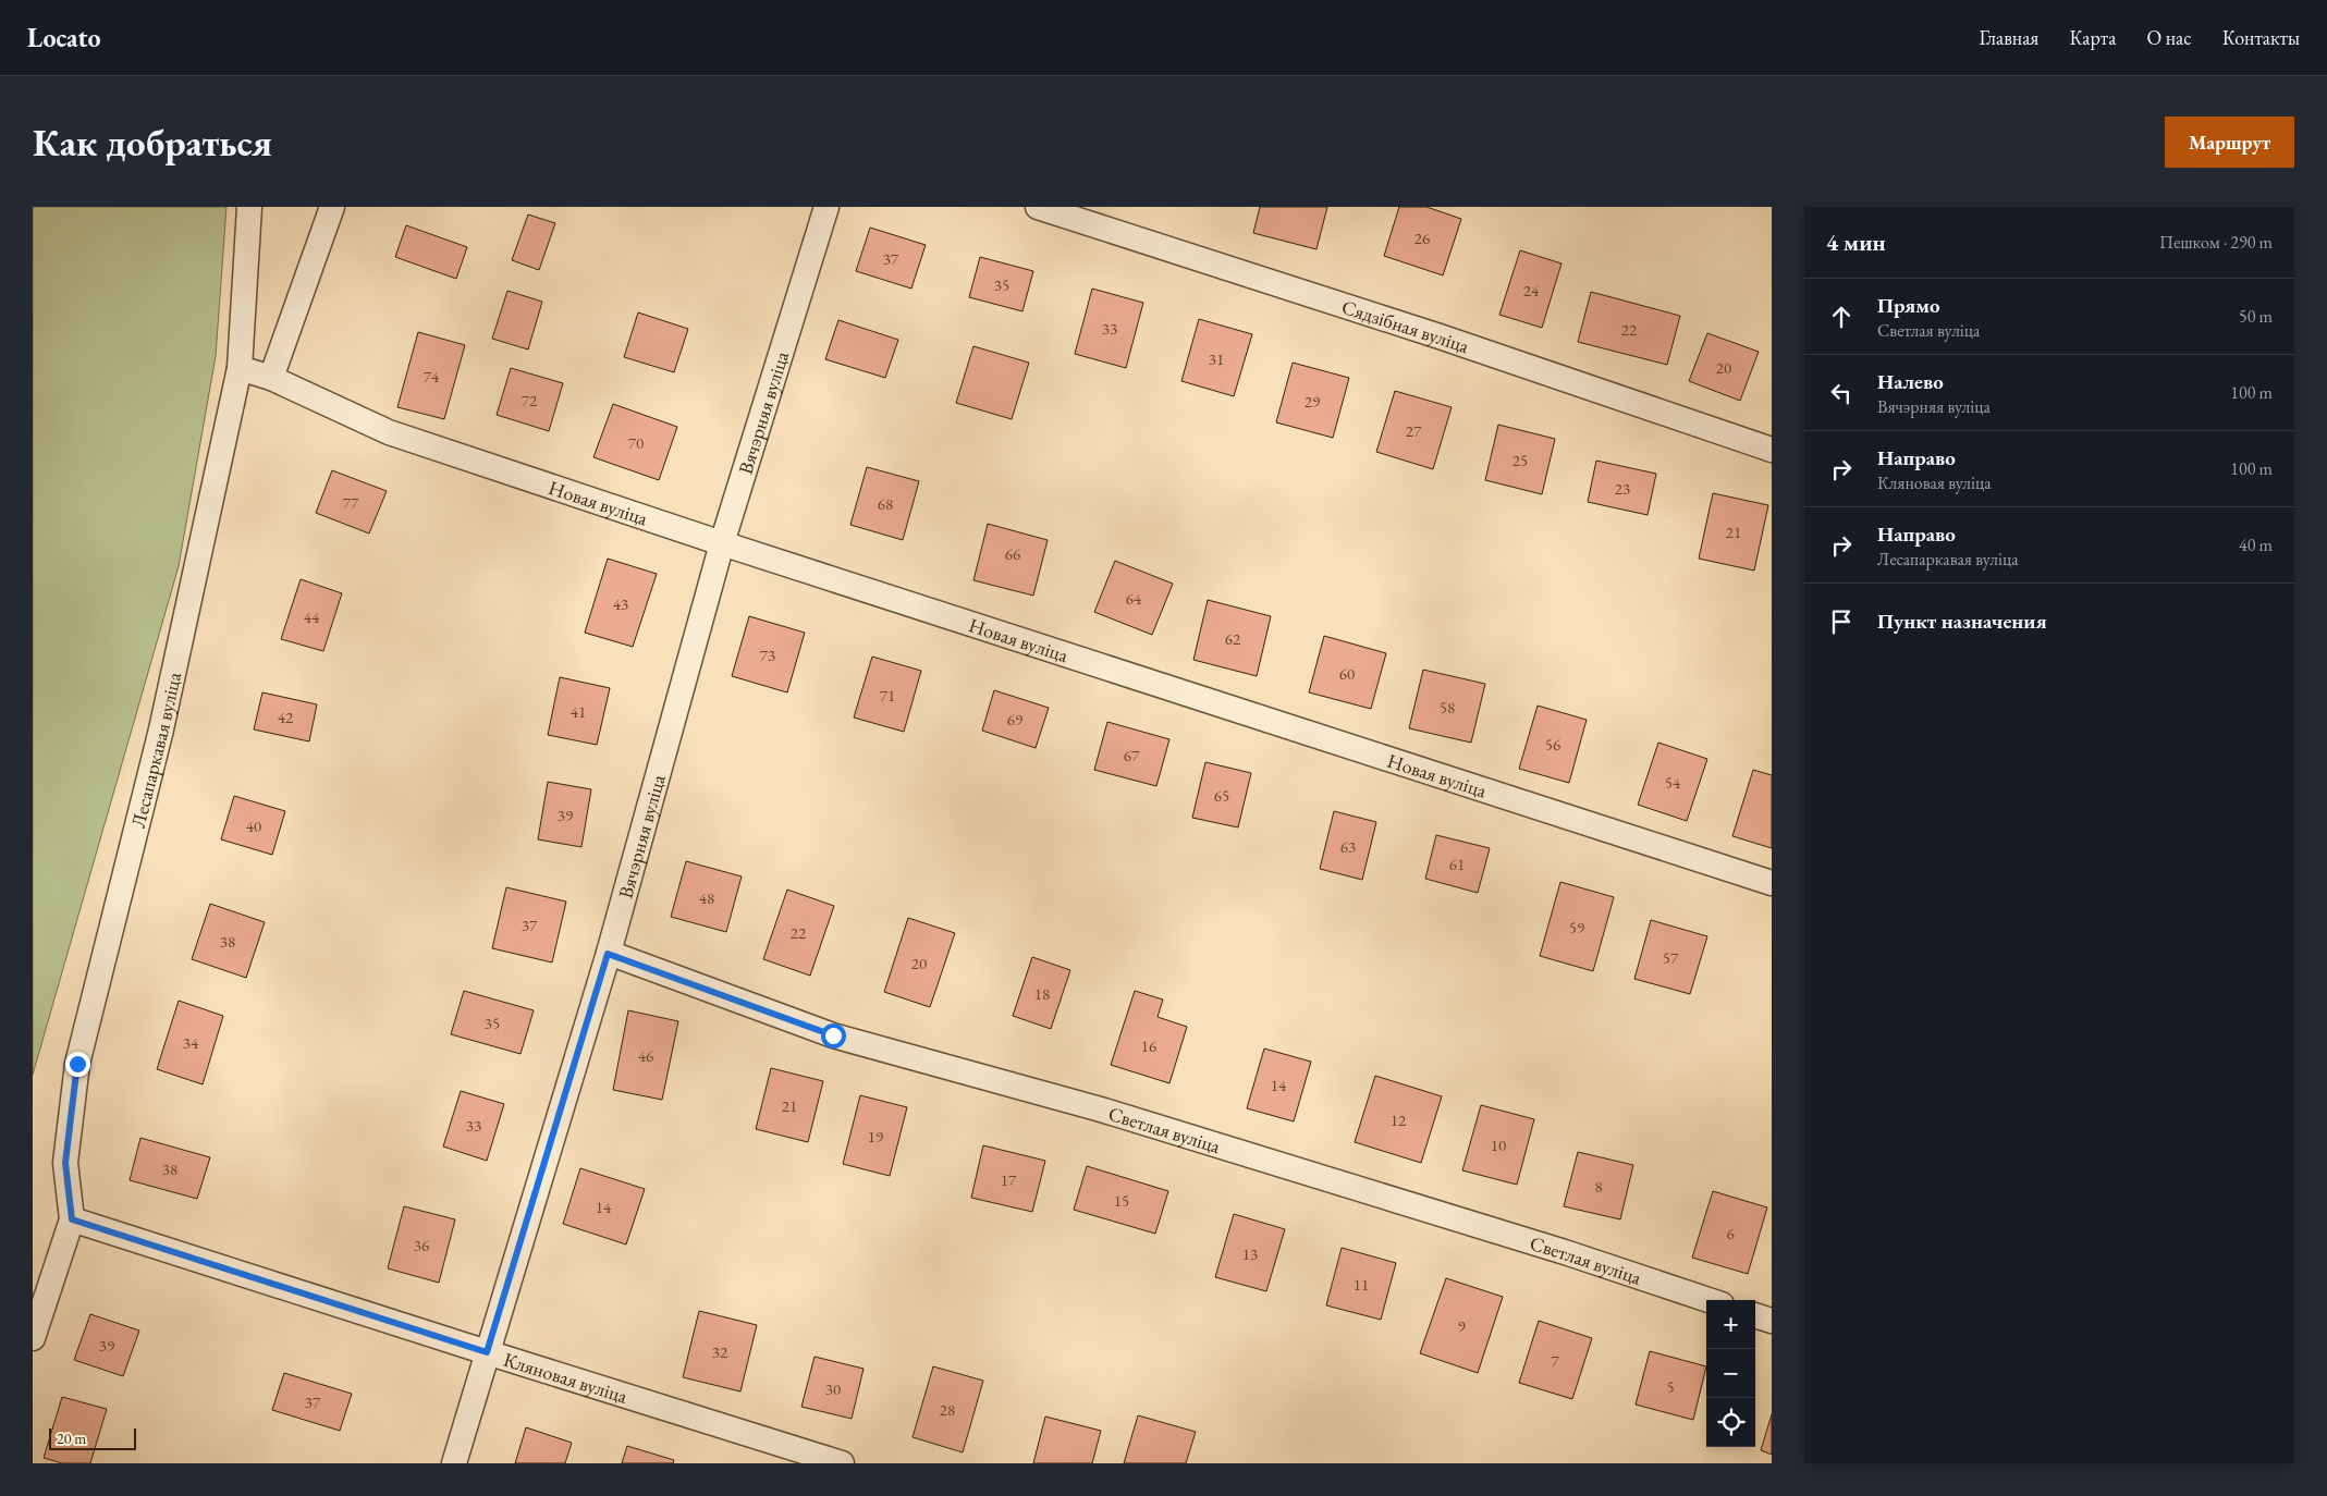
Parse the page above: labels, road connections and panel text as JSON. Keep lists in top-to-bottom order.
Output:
{
  "streets": {
    "street": [
      "Сядзібная вуліца",
      "Вячэрняя вуліца",
      "Новая вуліца",
      "Лесапаркавая вуліца",
      "Светлая вуліца",
      "Кляновая вуліца"
    ]
  },
  "crossings": [
    ["Вячэрняя вуліца", "Новая вуліца"],
    ["Вячэрняя вуліца", "Светлая вуліца"],
    ["Вячэрняя вуліца", "Кляновая вуліца"],
    ["Лесапаркавая вуліца", "Кляновая вуліца"]
  ],
  "house_numbers": [
    "26",
    "37",
    "35",
    "24",
    "33",
    "22",
    "31",
    "20",
    "74",
    "72",
    "29",
    "27",
    "70",
    "25",
    "23",
    "77",
    "68",
    "21",
    "66",
    "64",
    "43",
    "44",
    "62",
    "73",
    "60",
    "71",
    "58",
    "41",
    "42",
    "69",
    "56",
    "67",
    "54",
    "65",
    "39",
    "40",
    "63",
    "61",
    "48",
    "37",
    "59",
    "22",
    "38",
    "57",
    "20",
    "18",
    "35",
    "34",
    "16",
    "46",
    "14",
    "21",
    "12",
    "33",
    "19",
    "10",
    "38",
    "17",
    "8",
    "15",
    "14",
    "6",
    "36",
    "13",
    "11",
    "9",
    "39",
    "32",
    "7",
    "5",
    "30",
    "37",
    "28"
  ],
  "scale_bar": "20 m",
  "page": {
    "header": "Locato",
    "nav": [
      "Главная",
      "Карта",
      "О нас",
      "Контакты"
    ],
    "buttons": "Маршрут",
    "title": "Как добраться",
    "heading": ["4 мин", "Пешком · 290 m"],
    "list": [
      ["Прямо", "Светлая вуліца", "50 m"],
      ["Налево", "Вячэрняя вуліца", "100 m"],
      ["Направо", "Кляновая вуліца", "100 m"],
      ["Направо", "Лесапаркавая вуліца", "40 m"],
      "Пункт назначения"
    ],
    "map_buttons": ["+", "−"],
    "scale": "20 m"
  }
}
